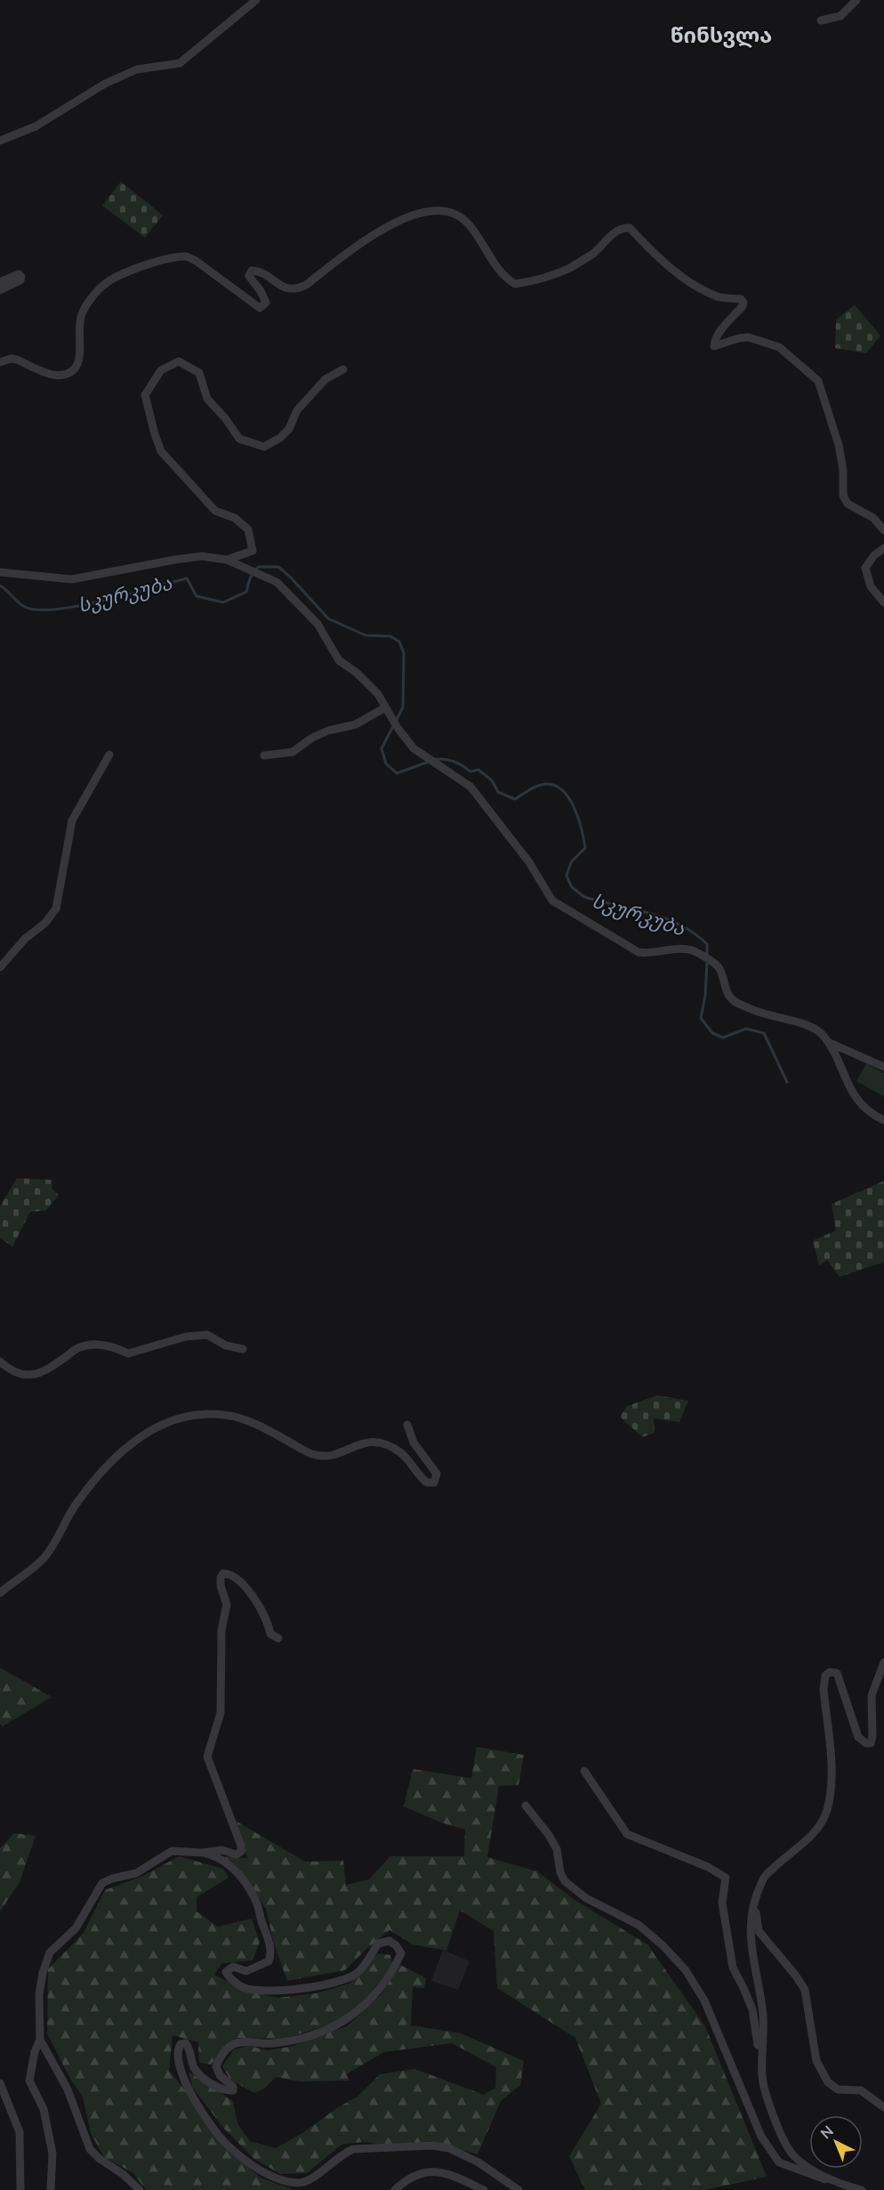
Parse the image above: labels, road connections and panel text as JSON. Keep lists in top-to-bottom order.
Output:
{
  "districts": ["წინსვლა"],
  "water": ["სკურკუბა"],
  "north": "top left"
}
